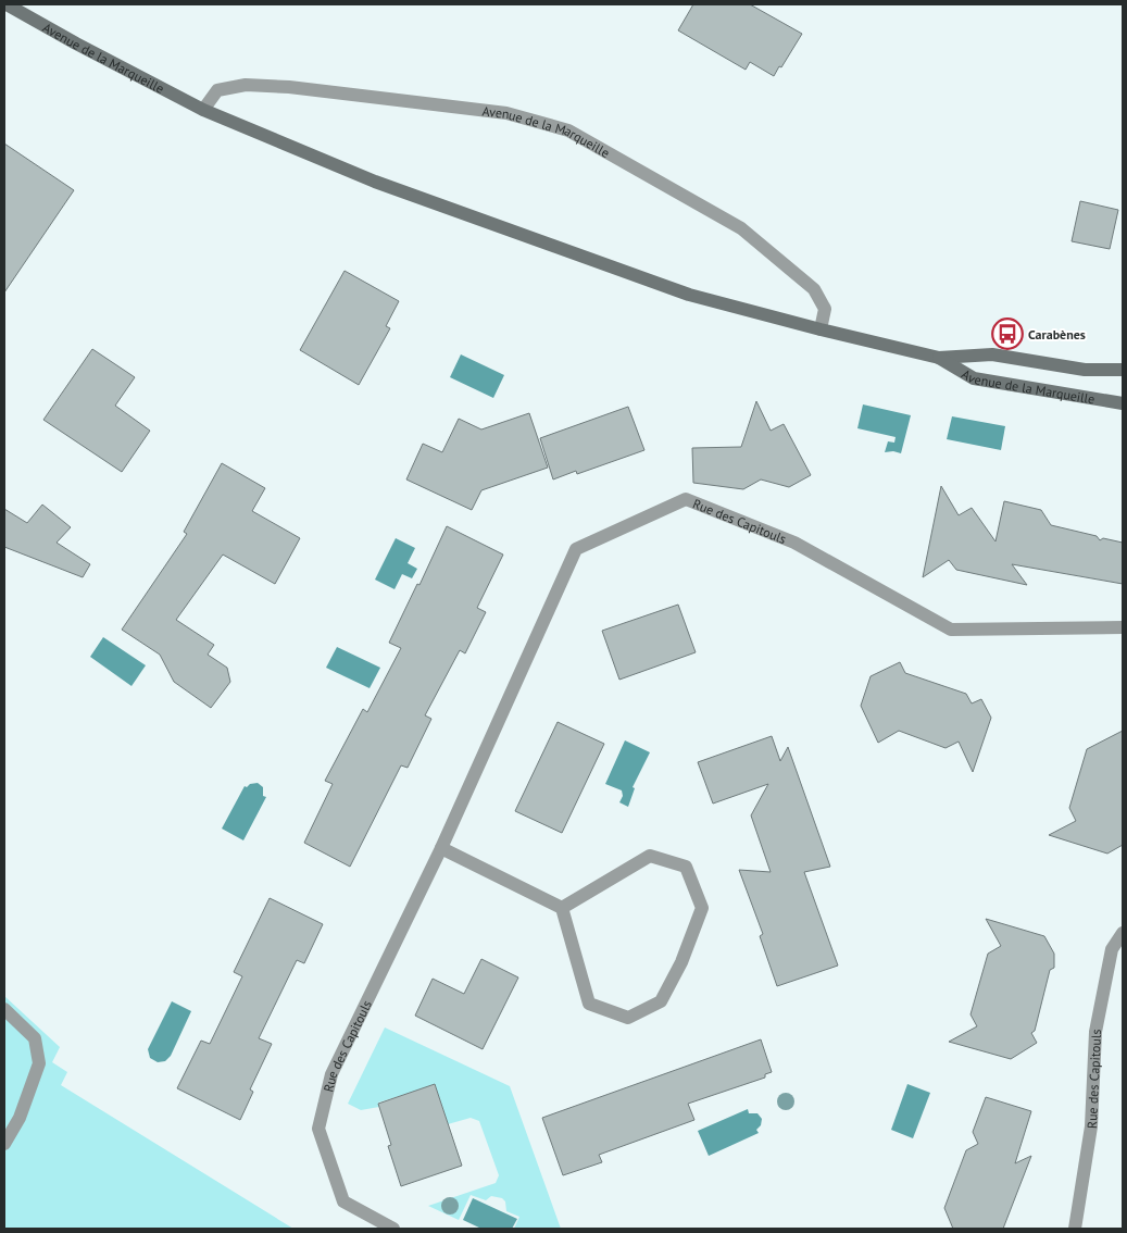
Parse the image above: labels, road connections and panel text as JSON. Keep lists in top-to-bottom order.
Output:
{
  "streets": {
    "street": ["Avenue de la Marqueille", "Rue des Capitouls"]
  },
  "places": {
    "bus stop": ["Carabènes"]
  }
}
